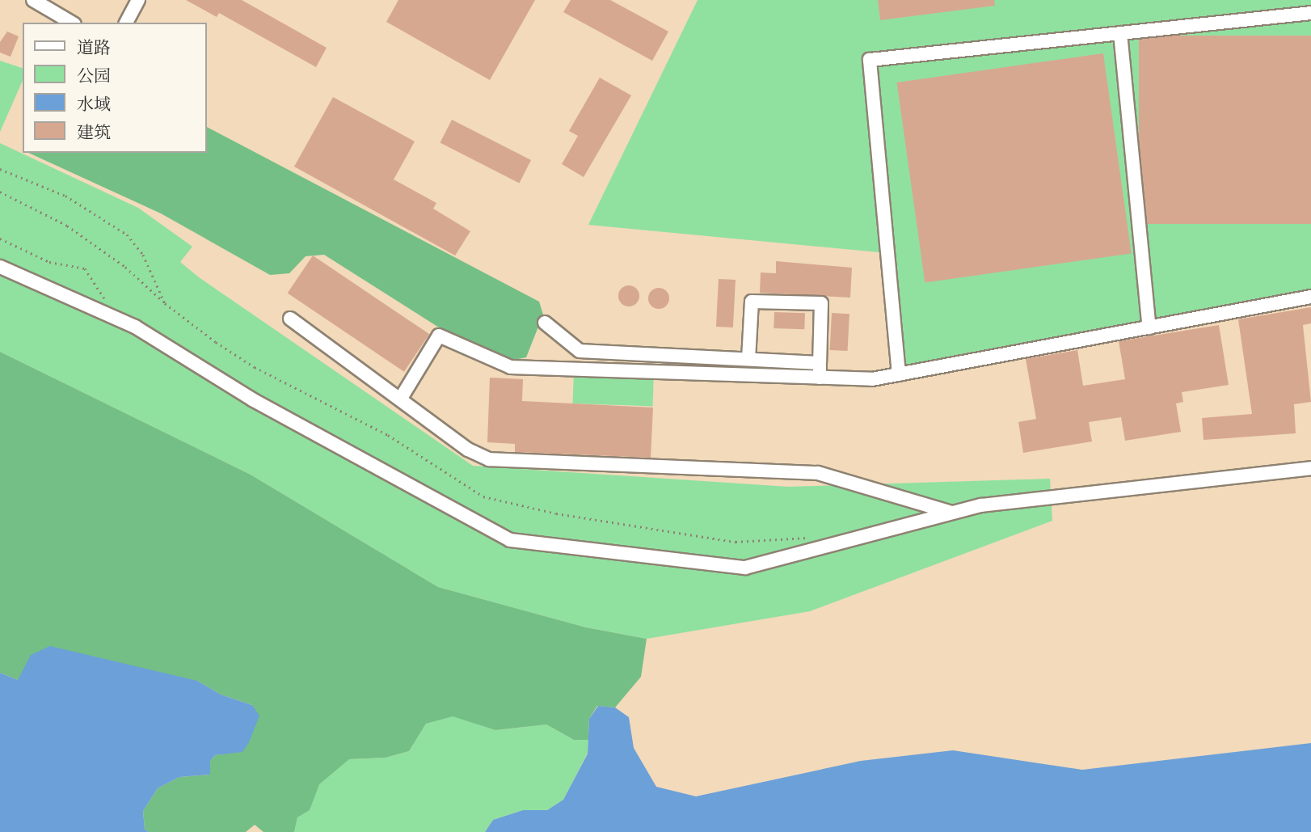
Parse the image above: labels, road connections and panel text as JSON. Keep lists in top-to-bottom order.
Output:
{
  "legend": [
    "道路",
    "公园",
    "水域",
    "建筑"
  ]
}
